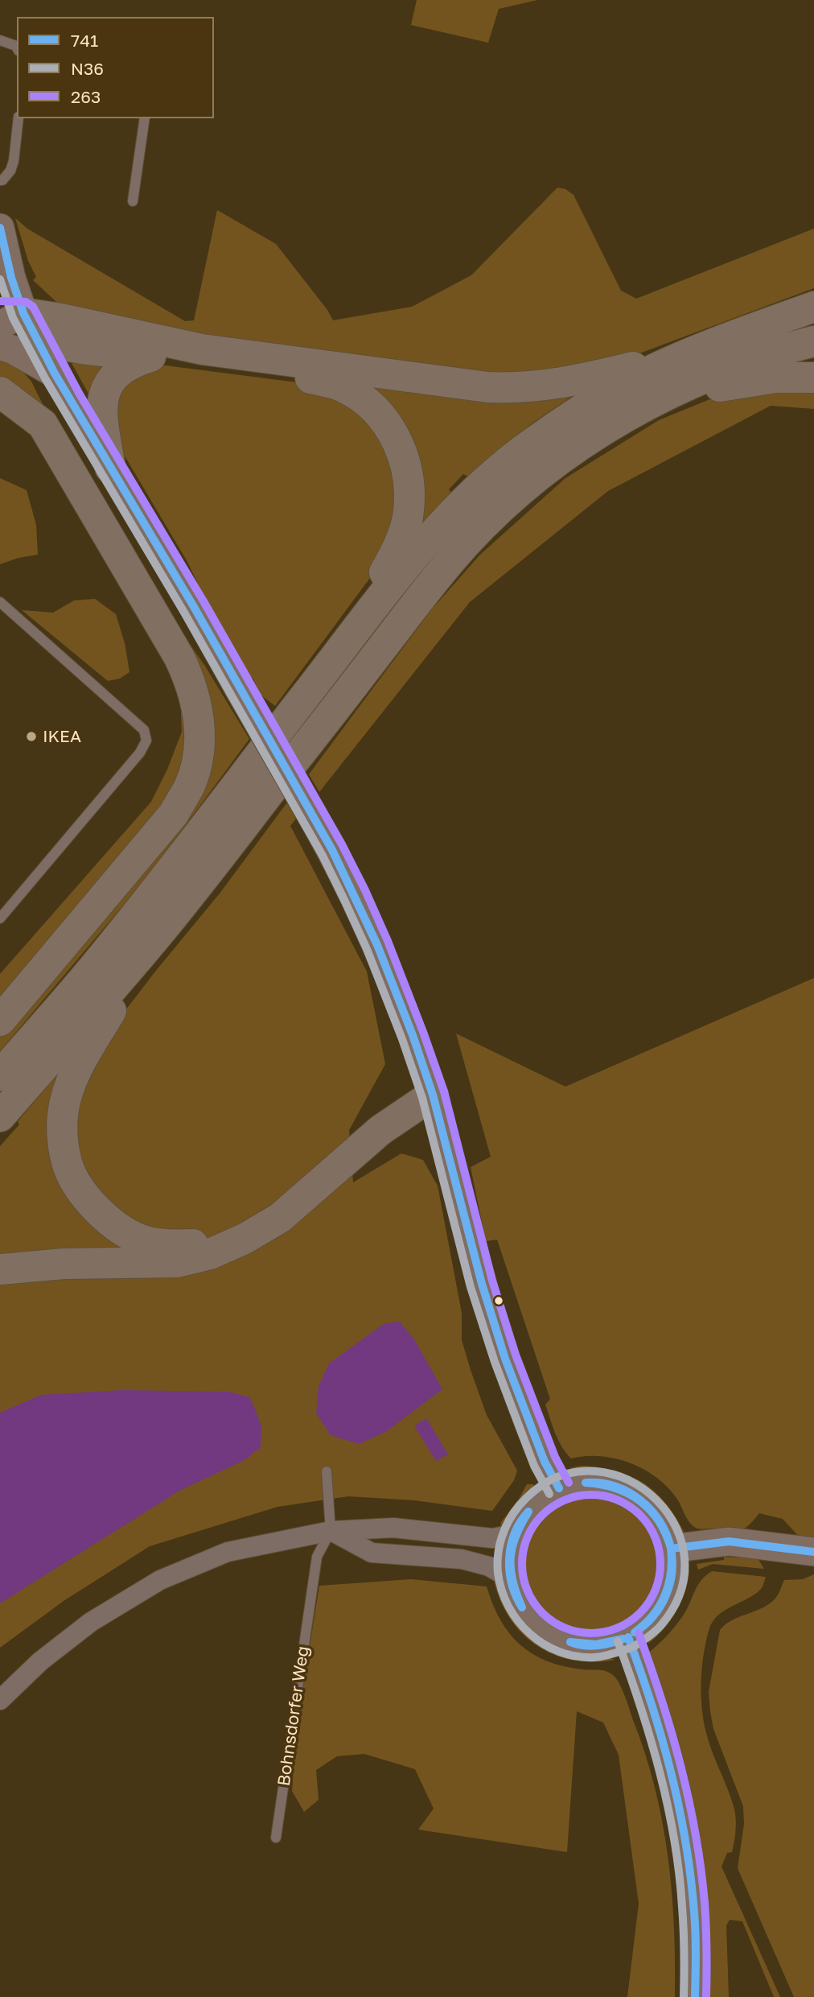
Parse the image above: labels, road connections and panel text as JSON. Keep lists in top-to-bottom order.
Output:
{
  "streets": {
    "lane": ["Bohnsdorfer Weg"]
  },
  "places": ["IKEA"],
  "lines": ["transit line 741", "transit line N36", "transit line 263"],
  "legend": ["741", "N36", "263"]
}
